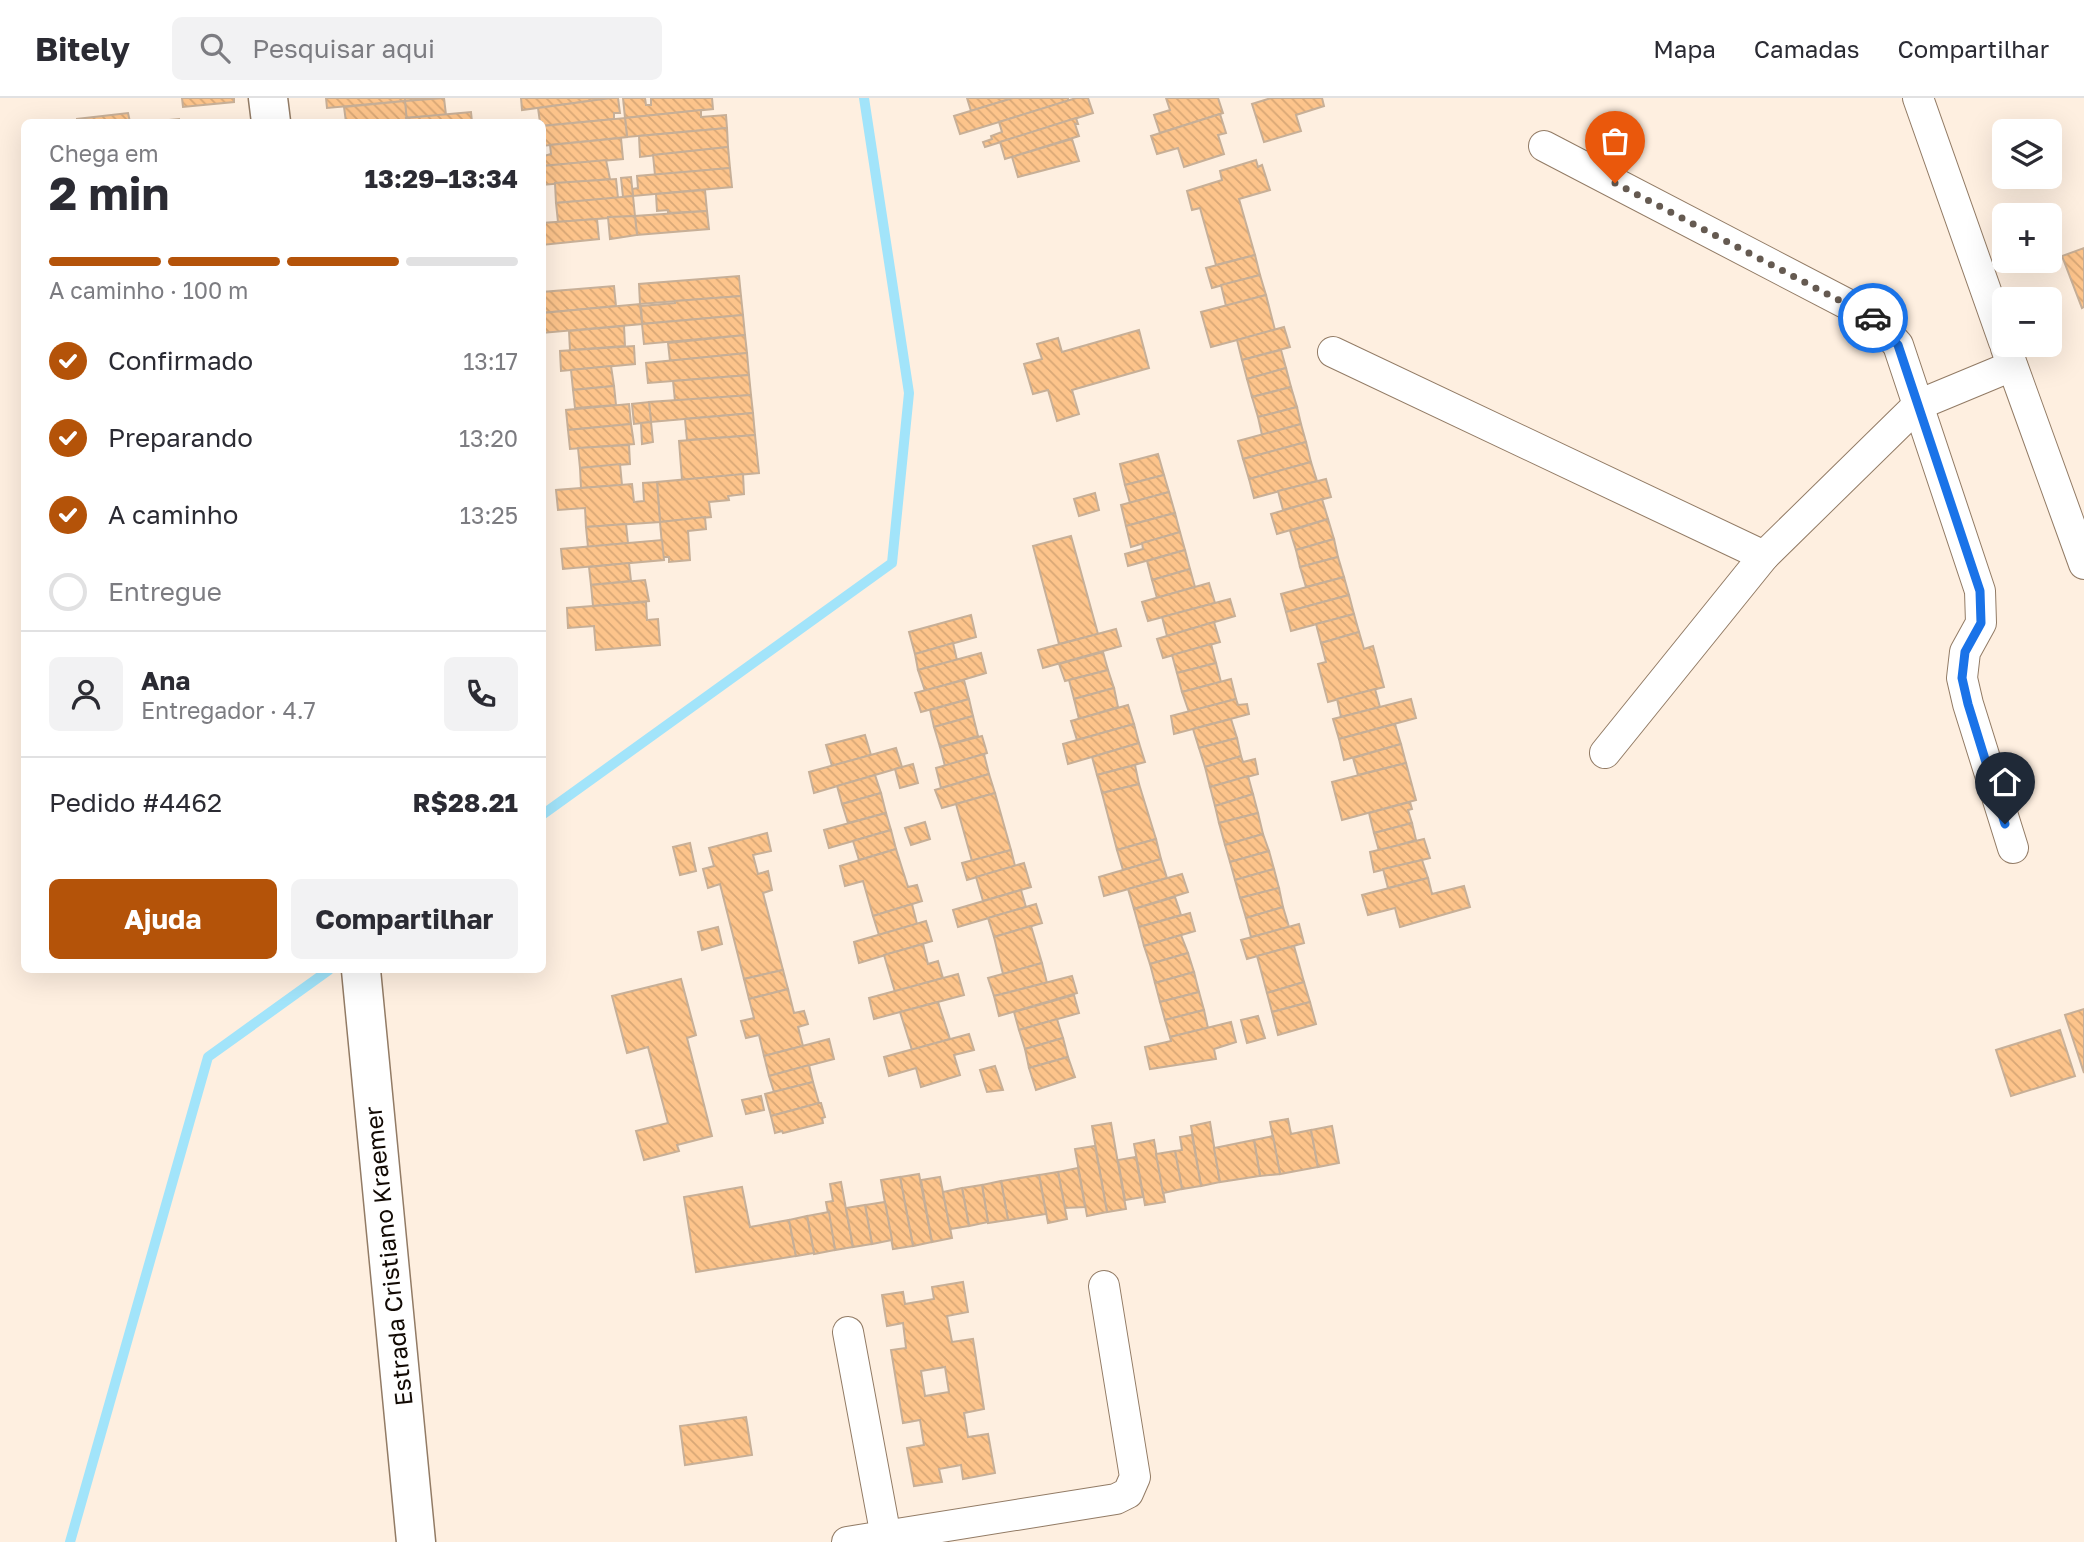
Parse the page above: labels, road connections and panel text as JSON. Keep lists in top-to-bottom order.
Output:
{
  "streets": {
    "main road": ["Estrada Cristiano Kraemer"]
  },
  "page": {
    "header": "Bitely",
    "search": "Pesquisar aqui",
    "nav": ["Mapa", "Camadas", "Compartilhar"],
    "map_buttons": ["+", "−"],
    "heading": ["2 min", "Chega em", "13:29–13:34"],
    "panel": [
      "Ana",
      "Entregador · 4.7",
      "Pedido #4462",
      "R$28.21"
    ],
    "bar": "A caminho · 100 m",
    "list": [
      ["Confirmado", "13:17"],
      ["Preparando", "13:20"],
      ["A caminho", "13:25"],
      "Entregue"
    ],
    "buttons": ["Ajuda", "Compartilhar"]
  }
}
